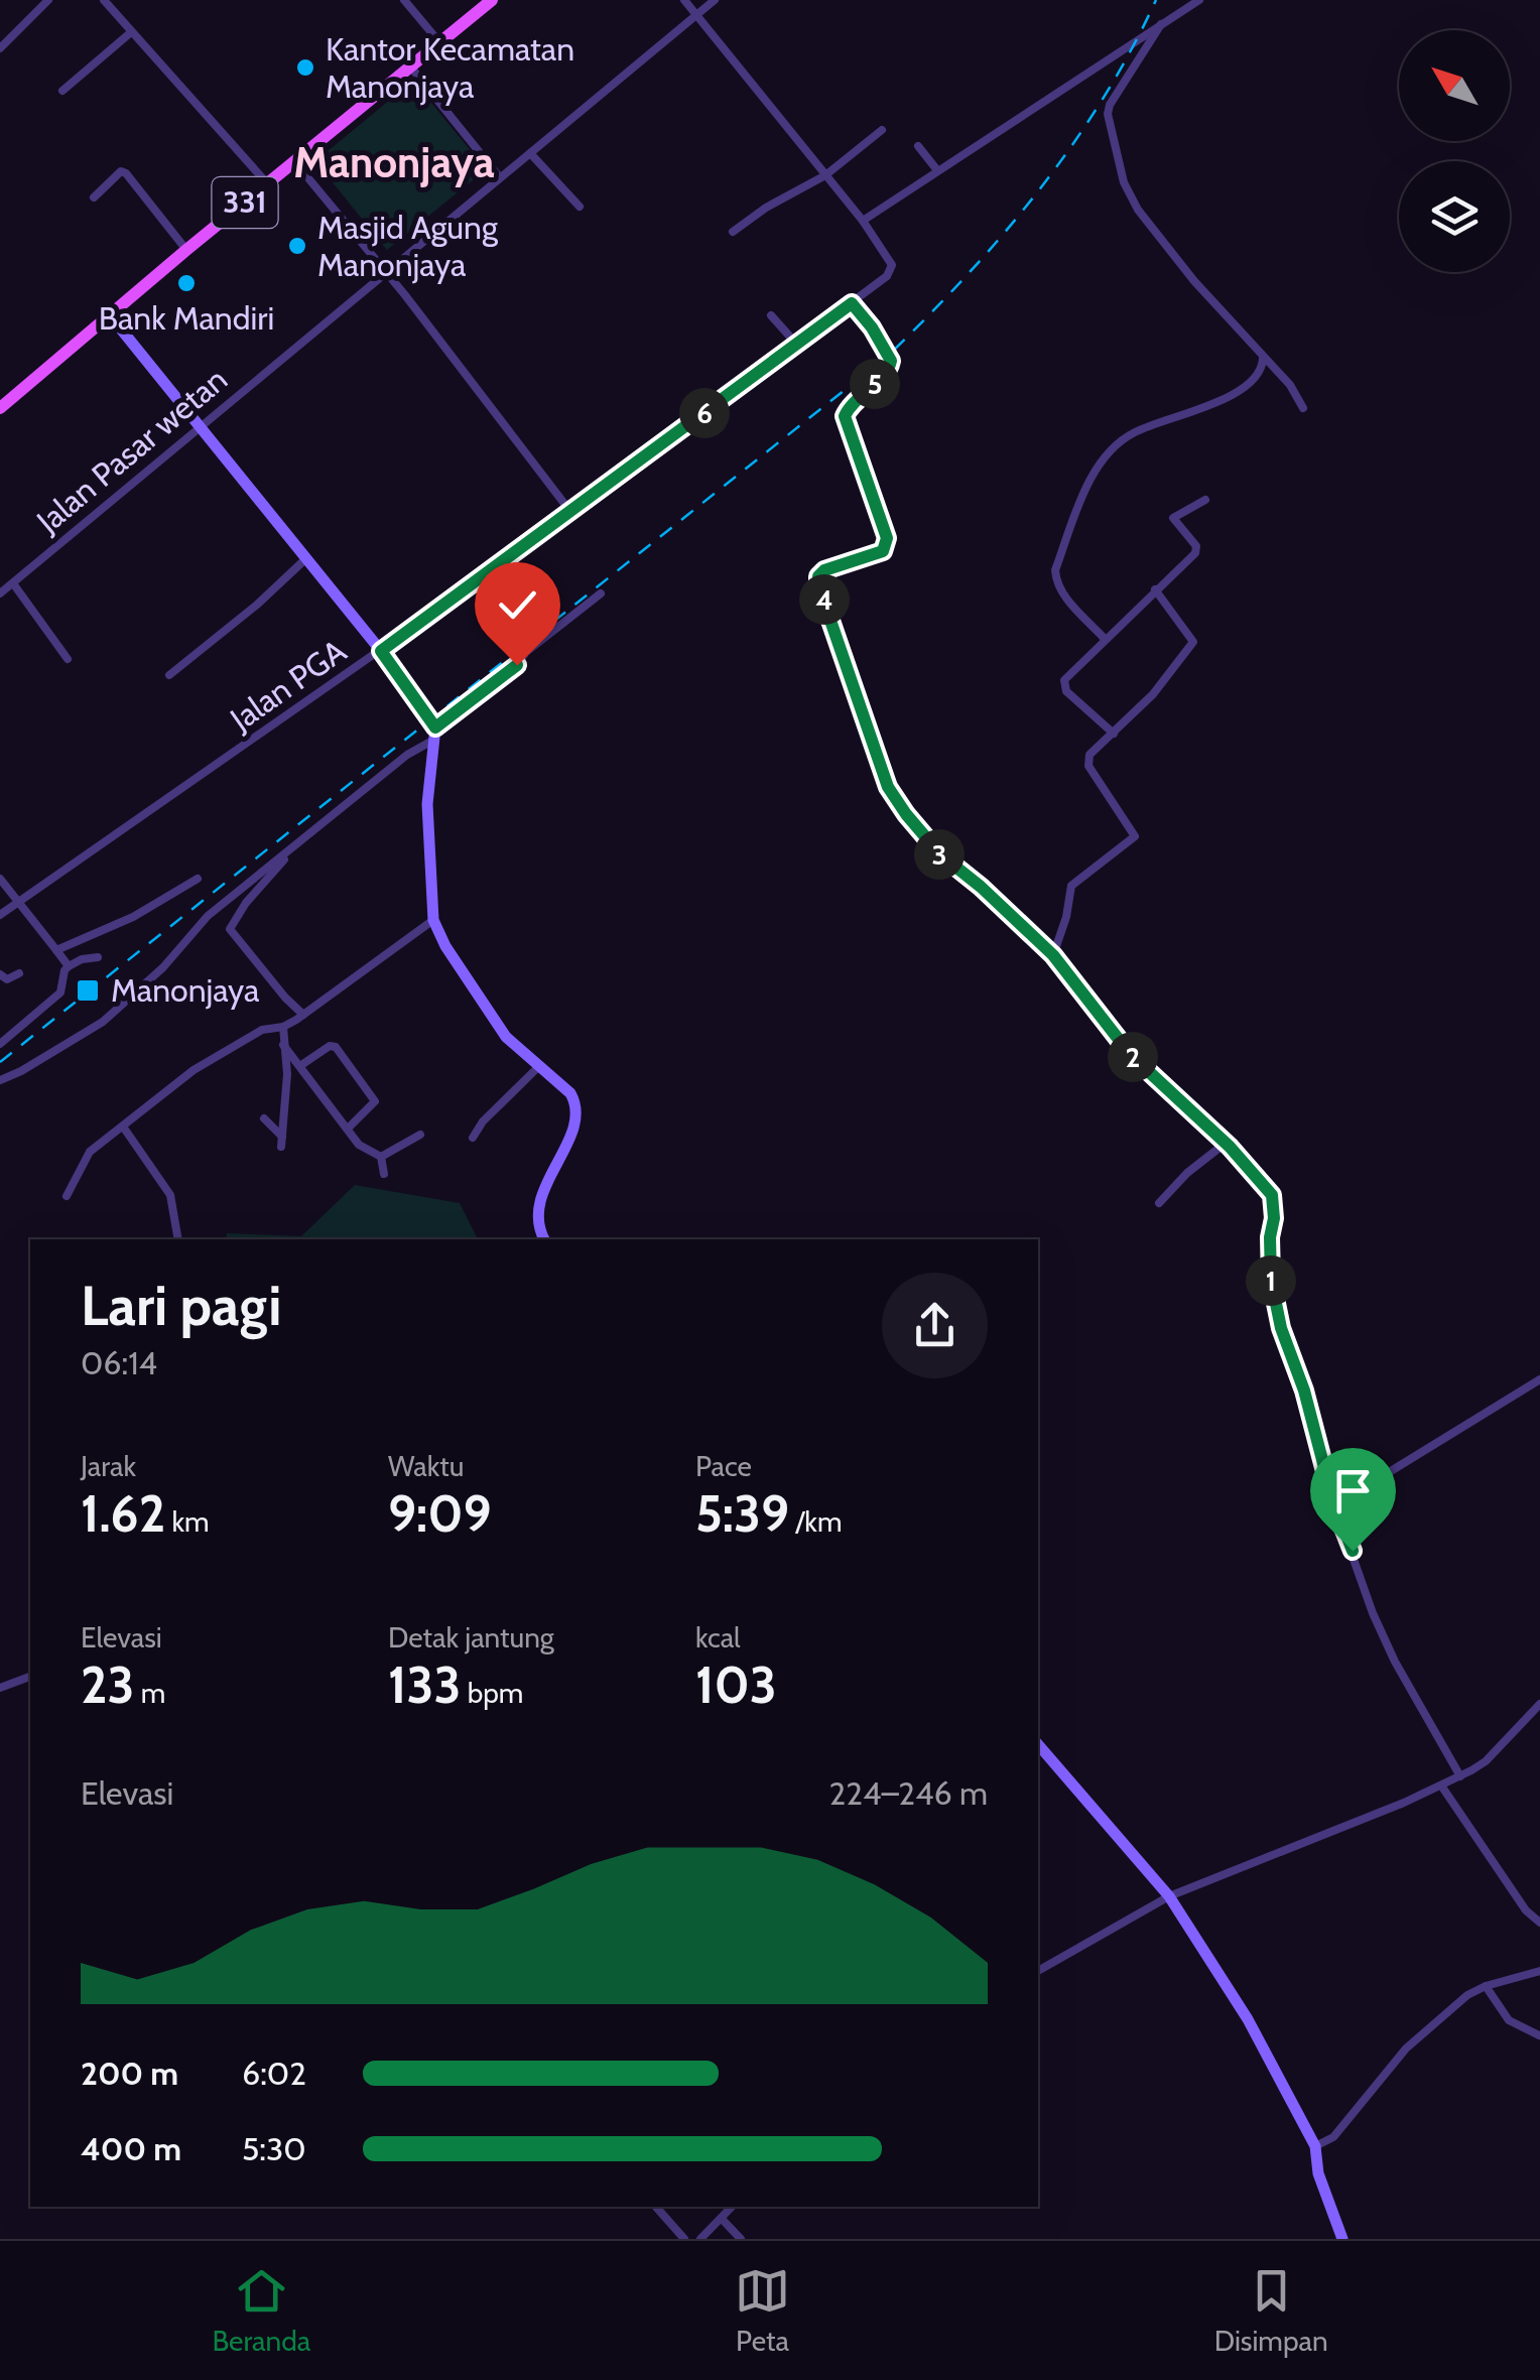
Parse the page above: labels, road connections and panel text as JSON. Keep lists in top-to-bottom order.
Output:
{
  "streets": {
    "main road": ["331"],
    "street": ["Jalan Pasar wetan", "Jalan PGA"]
  },
  "districts": ["Manonjaya"],
  "places": {
    "other": ["Kantor Kecamatan Manonjaya", "Masjid Agung Manonjaya", "Bank Mandiri"],
    "transit": ["Manonjaya"]
  },
  "north": "top left",
  "page": {
    "pins": [
      "5",
      "6",
      "4",
      "3",
      "2",
      "1"
    ],
    "heading": ["Lari pagi", "06:14"],
    "stats": [
      ["Jarak", "1.62 km"],
      ["Waktu", "9:09"],
      ["Pace", "5:39 /km"],
      ["Elevasi", "23 m"],
      ["Detak jantung", "133 bpm"],
      ["kcal", "103"]
    ],
    "chart": ["Elevasi", "224–246 m"],
    "list": [
      {
        "name": "200 m",
        "note": "6:02"
      },
      {
        "name": "400 m",
        "note": "5:30"
      }
    ],
    "tabs": ["Beranda", "Peta", "Disimpan"]
  }
}
